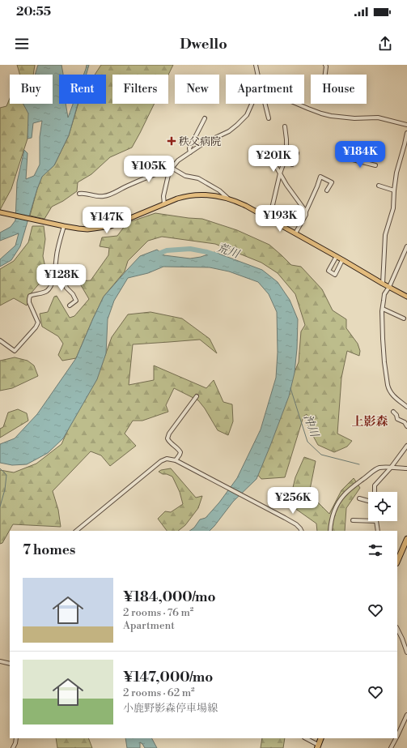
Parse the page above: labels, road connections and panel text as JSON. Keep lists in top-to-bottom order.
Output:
{
  "districts": ["上影森"],
  "water": ["荒川", "沖川"],
  "places": {
    "health": ["秩父病院"]
  },
  "page": {
    "status": "20:55",
    "header": "Dwello",
    "chip": [
      "Buy",
      "Rent",
      "Filters",
      "New",
      "Apartment",
      "House"
    ],
    "price": [
      "¥184K",
      "¥201K",
      "¥105K",
      "¥193K",
      "¥147K",
      "¥128K",
      "¥256K"
    ],
    "heading": "7 homes",
    "list": [
      {
        "name": "¥184,000/mo",
        "note": "2 rooms · 76 m² · Apartment"
      },
      {
        "name": "¥147,000/mo",
        "note": "2 rooms · 62 m² · 小鹿野影森停車場線"
      }
    ]
  }
}
